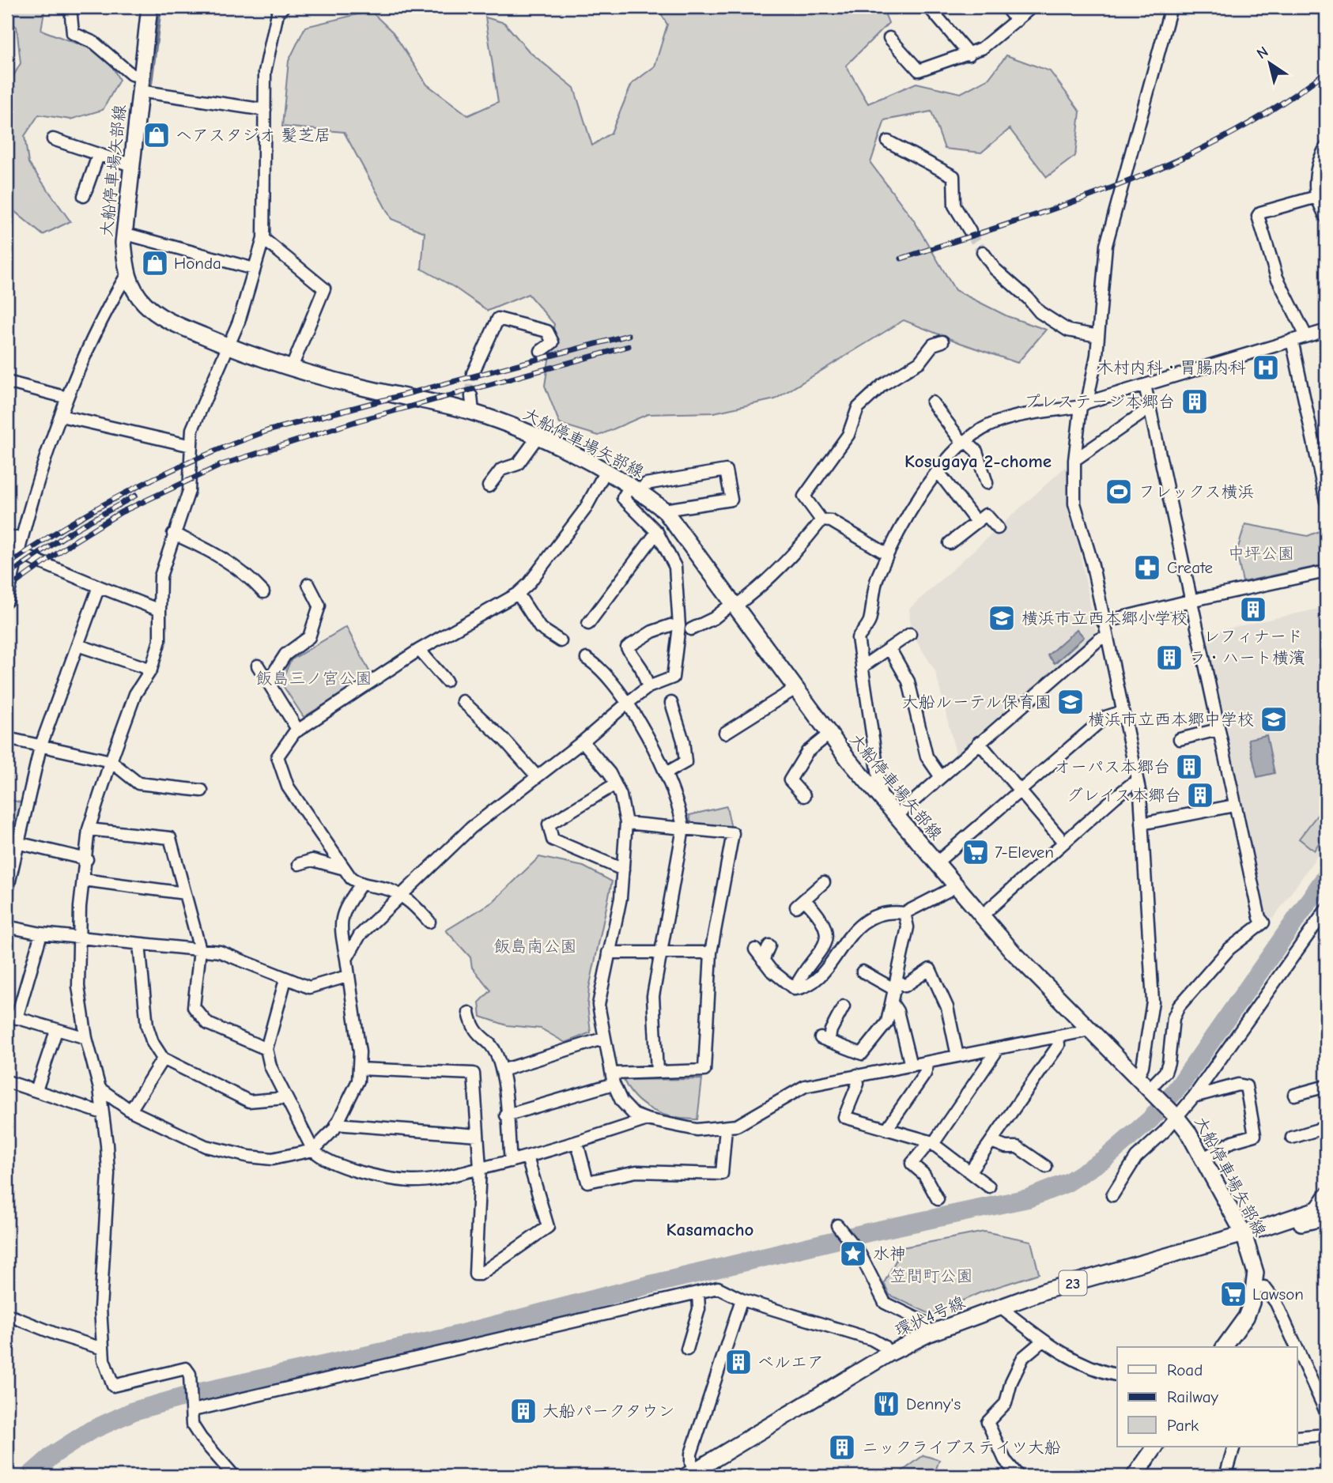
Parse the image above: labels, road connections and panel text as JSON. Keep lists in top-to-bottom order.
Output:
{
  "streets": {
    "main road": ["大船停車場矢部線", "23", "環状4号線"]
  },
  "crossings": [
    ["大船停車場矢部線", "環状4号線"]
  ],
  "districts": ["Kosugaya 2-chome", "Kasamacho"],
  "parks": [
    "中坪公園",
    "飯島三ノ宮公園",
    "飯島南公園",
    "笠間町公園"
  ],
  "places": {
    "shop": ["ヘアスタジオ 髪芝居", "Honda"],
    "hospital": ["木村内科・胃腸内科"],
    "building": [
      "プレステージ本郷台",
      "レフィナード",
      "ラ・ハート横濱",
      "オーパス本郷台",
      "グレイス本郷台",
      "ベルエア",
      "大船パークタウン",
      "ニックライブステイツ大船"
    ],
    "sports": ["フレックス横浜"],
    "pharmacy": ["Create"],
    "school or university": ["横浜市立西本郷小学校", "大船ルーテル保育園", "横浜市立西本郷中学校"],
    "supermarket": ["7-Eleven", "Lawson"],
    "place": ["水神"],
    "restaurant": ["Denny's"]
  },
  "legend": ["Road", "Railway", "Park"],
  "north": "top left"
}
